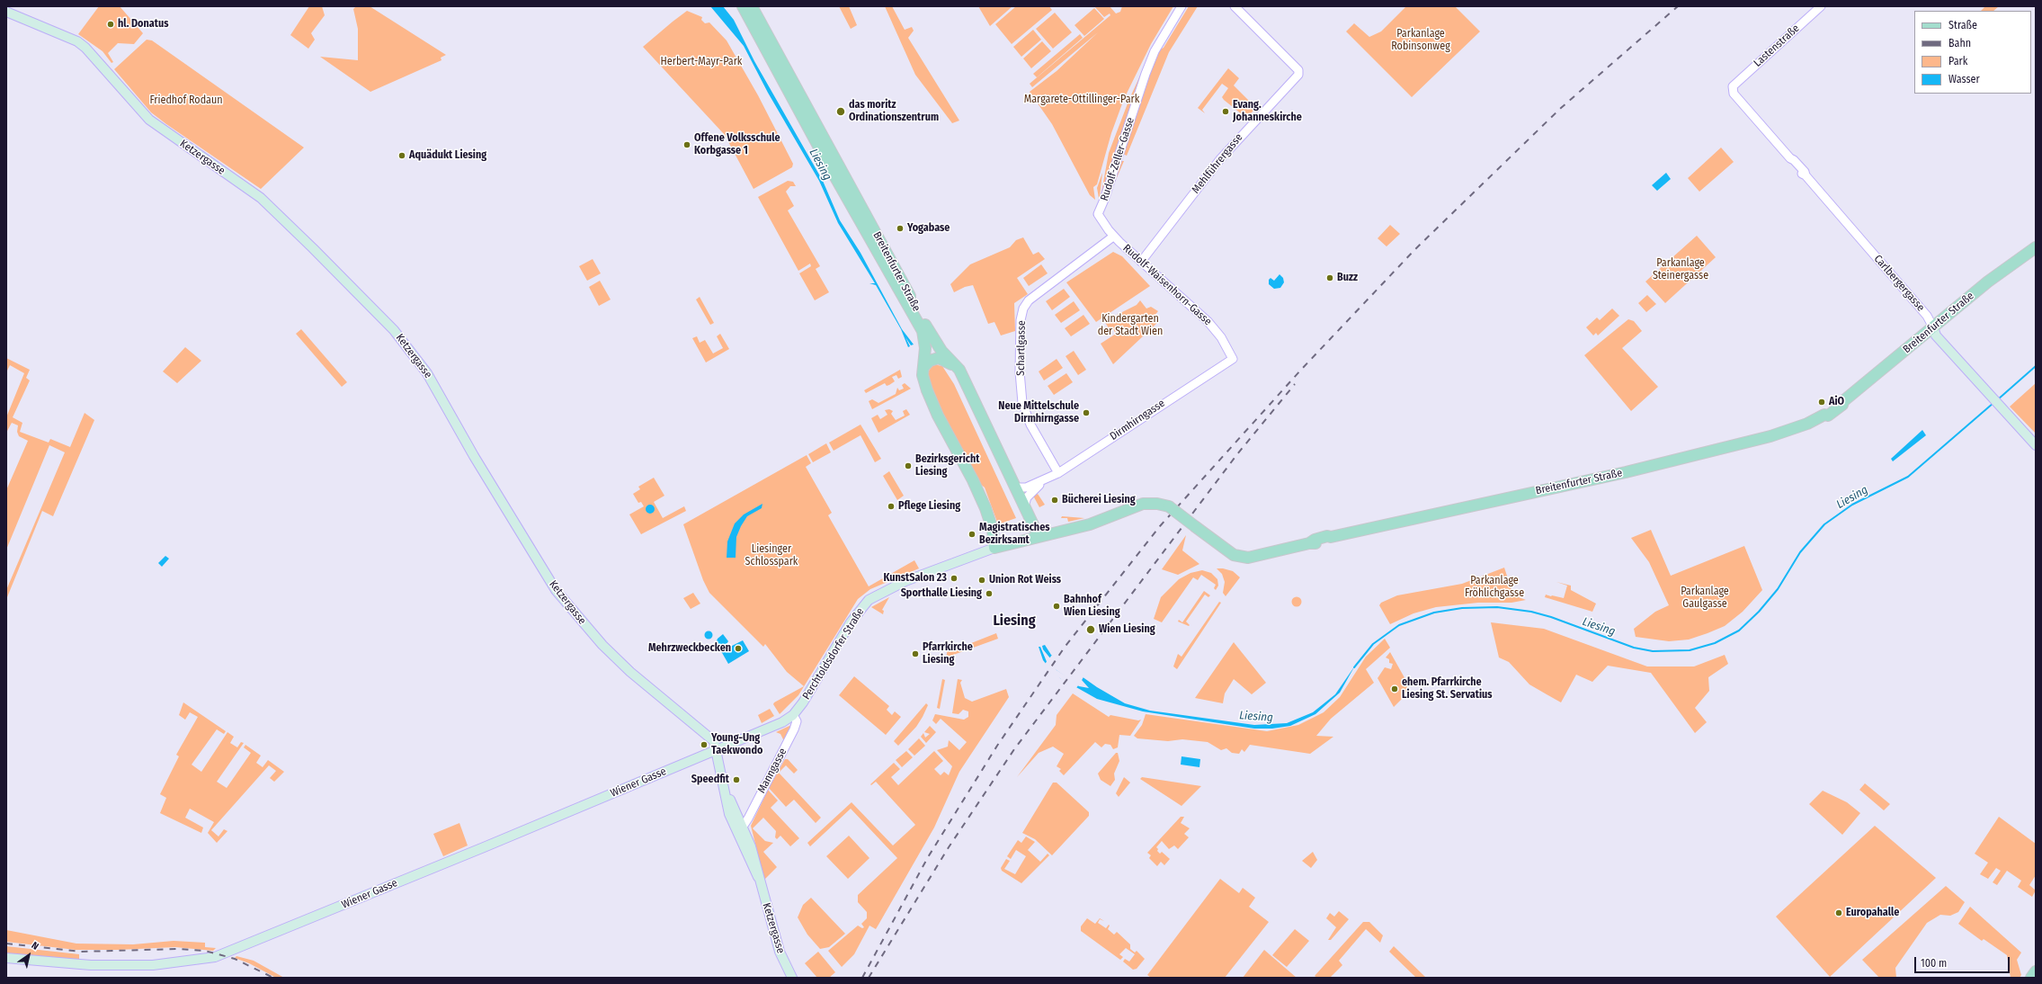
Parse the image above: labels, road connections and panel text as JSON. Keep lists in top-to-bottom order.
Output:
{
  "streets": {
    "main road": [
      "Ketzergasse",
      "Breitenfurter Straße",
      "Carlbergergasse",
      "Perchtoldsdorfer Straße",
      "Wiener Gasse"
    ],
    "street": [
      "Lastenstraße",
      "Rudolf-Zeller-Gasse",
      "Mehlführergasse",
      "Rudolf-Waisenhorn-Gasse",
      "Schartlgasse",
      "Dirmhirngasse",
      "Manngasse"
    ]
  },
  "crossings": [
    ["Lastenstraße", "Carlbergergasse"],
    ["Ketzergasse", "Perchtoldsdorfer Straße"],
    ["Ketzergasse", "Manngasse"],
    ["Ketzergasse", "Wiener Gasse"],
    ["Rudolf-Zeller-Gasse", "Rudolf-Waisenhorn-Gasse"],
    ["Mehlführergasse", "Rudolf-Waisenhorn-Gasse"],
    ["Breitenfurter Straße", "Carlbergergasse"],
    ["Breitenfurter Straße", "Perchtoldsdorfer Straße"],
    ["Rudolf-Waisenhorn-Gasse", "Schartlgasse"],
    ["Rudolf-Waisenhorn-Gasse", "Dirmhirngasse"],
    ["Schartlgasse", "Dirmhirngasse"],
    ["Perchtoldsdorfer Straße", "Manngasse"],
    ["Perchtoldsdorfer Straße", "Wiener Gasse"]
  ],
  "districts": ["Liesing"],
  "water": ["Liesing"],
  "parks": [
    "Parkanlage Robinsonweg",
    "Herbert-Mayr-Park",
    "Margarete-Ottillinger-Park",
    "Friedhof Rodaun",
    "Parkanlage Steinergasse",
    "Kindergarten der Stadt Wien",
    "Liesinger Schlosspark",
    "Parkanlage Fröhlichgasse",
    "Parkanlage Gaulgasse"
  ],
  "places": [
    "hl. Donatus",
    "das moritz Ordinationszentrum",
    "Evang. Johanneskirche",
    "Offene Volksschule Korbgasse 1",
    "Aquädukt Liesing",
    "Yogabase",
    "Buzz",
    "AiO",
    "Neue Mittelschule Dirmhirngasse",
    "Bezirksgericht Liesing",
    "Bücherei Liesing",
    "Pflege Liesing",
    "Magistratisches Bezirksamt",
    "KunstSalon 23",
    "Union Rot Weiss",
    "Sporthalle Liesing",
    "Bahnhof Wien Liesing",
    "Wien Liesing",
    "Mehrzweckbecken",
    "Pfarrkirche Liesing",
    "ehem. Pfarrkirche Liesing St. Servatius",
    "Young-Ung Taekwondo",
    "Speedfit",
    "Europahalle"
  ],
  "legend": [
    "Straße",
    "Bahn",
    "Park",
    "Wasser"
  ],
  "scale_bar": "100 m",
  "north": "top right"
}
